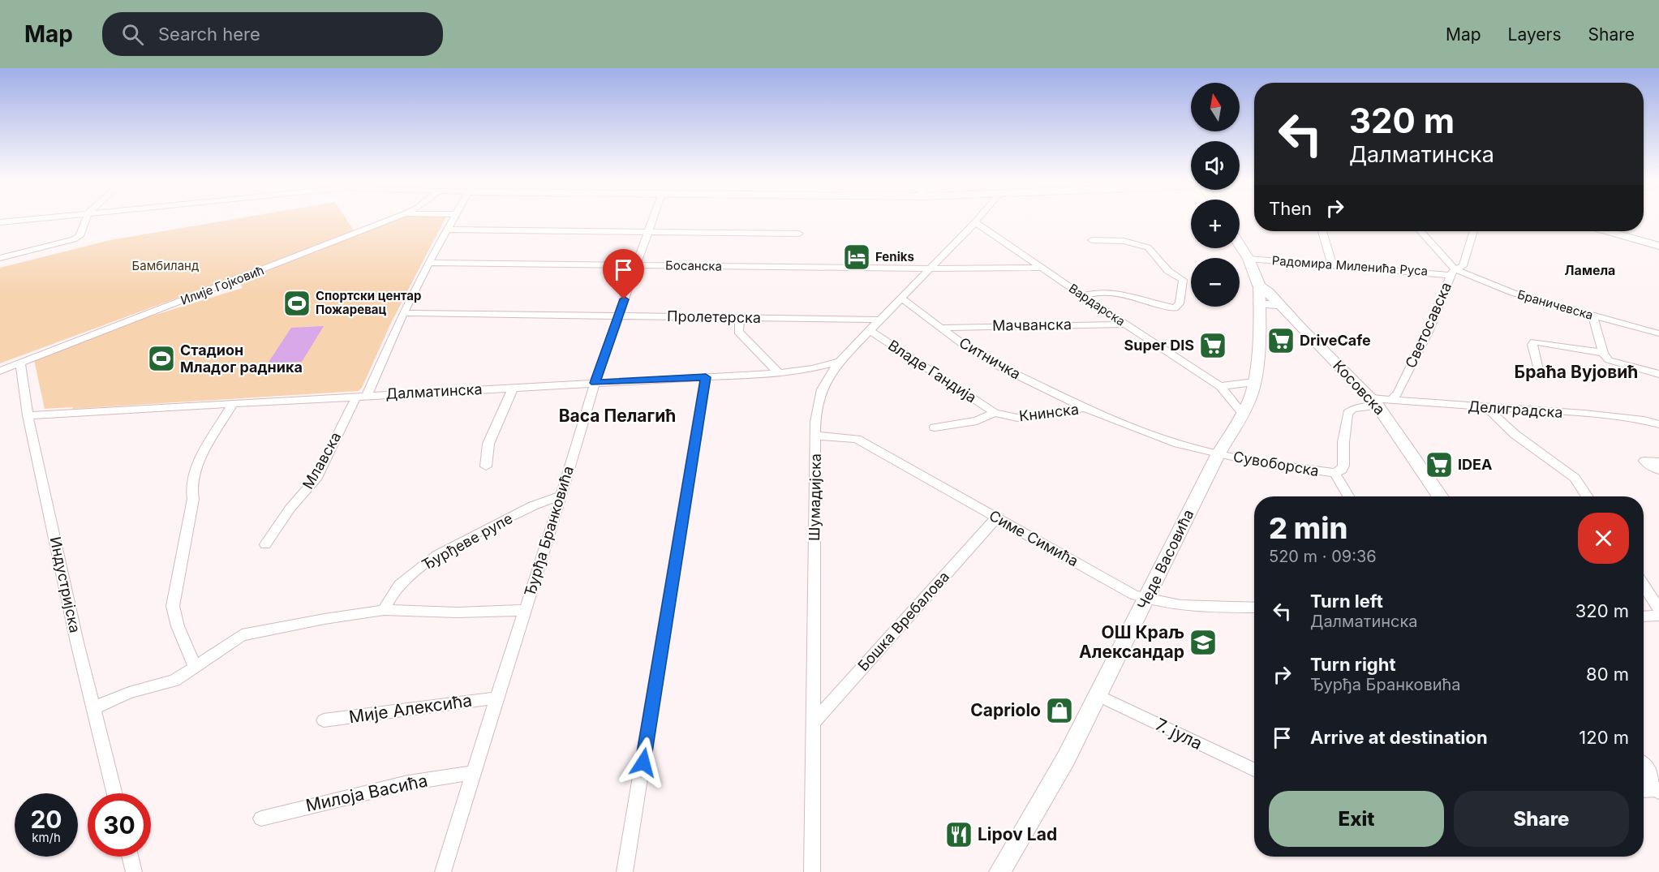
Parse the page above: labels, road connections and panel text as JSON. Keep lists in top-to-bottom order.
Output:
{
  "streets": {
    "main road": ["Косовска"],
    "street": [
      "Босанска",
      "Радомира Миленића Руса",
      "Илије Гојковић",
      "Вардарска",
      "Браничевска",
      "Пролетерска",
      "Мачванска",
      "Светосавска",
      "Ситничка",
      "Владе Гандија",
      "Далматинска",
      "Делиградска",
      "Книнска",
      "Млавска",
      "Сувоборска",
      "Шумадијска",
      "Ђурђа Бранковића",
      "Симе Симића",
      "Ђурђеве рупе",
      "Чеде Васовића",
      "Индустријска",
      "Бошка Вребалова",
      "Мије Алексића",
      "7. јула",
      "Милоја Васића"
    ]
  },
  "crossings": [
    ["Босанска", "Вардарска"],
    ["Босанска", "Млавска"],
    ["Босанска", "Шумадијска"],
    ["Босанска", "Ђурђа Бранковића"],
    ["Радомира Миленића Руса", "Браничевска"],
    ["Радомира Миленића Руса", "Светосавска"],
    ["Илије Гојковић", "Индустријска"],
    ["Вардарска", "Мачванска"],
    ["Вардарска", "Шумадијска"],
    ["Вардарска", "Чеде Васовића"],
    ["Браничевска", "Светосавска"],
    ["Пролетерска", "Млавска"],
    ["Пролетерска", "Шумадијска"],
    ["Пролетерска", "Ђурђа Бранковића"],
    ["Мачванска", "Ситничка"],
    ["Светосавска", "Косовска"],
    ["Светосавска", "Делиградска"],
    ["Светосавска", "Сувоборска"],
    ["Ситничка", "Книнска"],
    ["Ситничка", "Шумадијска"],
    ["Владе Гандија", "Книнска"],
    ["Владе Гандија", "Шумадијска"],
    ["Косовска", "Делиградска"],
    ["Косовска", "Сувоборска"],
    ["Косовска", "Чеде Васовића"],
    ["Далматинска", "Млавска"],
    ["Далматинска", "Шумадијска"],
    ["Далматинска", "Ђурђа Бранковића"],
    ["Далматинска", "Индустријска"],
    ["Делиградска", "Сувоборска"],
    ["Книнска", "Сувоборска"],
    ["Книнска", "Чеде Васовића"],
    ["Сувоборска", "Чеде Васовића"],
    ["Шумадијска", "Симе Симића"],
    ["Шумадијска", "Бошка Вребалова"],
    ["Ђурђа Бранковића", "Ђурђеве рупе"],
    ["Ђурђа Бранковића", "Мије Алексића"],
    ["Ђурђа Бранковића", "Милоја Васића"],
    ["Симе Симића", "Чеде Васовића"],
    ["Симе Симића", "Бошка Вребалова"],
    ["Чеде Васовића", "7. јула"]
  ],
  "districts": ["Ламела", "Браћа Вујовић", "Васа Пелагић"],
  "parks": ["Бамбиланд"],
  "places": {
    "hotel": ["Feniks"],
    "sports": ["Спортски центар Пожаревац", "Стадион Младог радника"],
    "supermarket": ["DriveCafe", "Super DIS", "IDEA"],
    "school or university": ["ОШ Краљ Александар"],
    "shop": ["Capriolo"],
    "restaurant": ["Lipov Lad"]
  },
  "north": "top",
  "page": {
    "header": "Map",
    "search": "Search here",
    "nav": ["Map", "Layers", "Share"],
    "map_buttons": ["+", "−"],
    "turn": ["320 m", "Далматинска"],
    "then": "Then",
    "heading": ["2 min", "520 m · 09:36"],
    "list": [
      {
        "name": "Turn left",
        "note": "Далматинска",
        "value": "320 m"
      },
      {
        "name": "Turn right",
        "note": "Ђурђа Бранковића",
        "value": "80 m"
      },
      {
        "name": "Arrive at destination",
        "value": "120 m"
      }
    ],
    "buttons": ["Exit", "Share"],
    "speed": "20 km/h",
    "limit": "30"
  }
}
